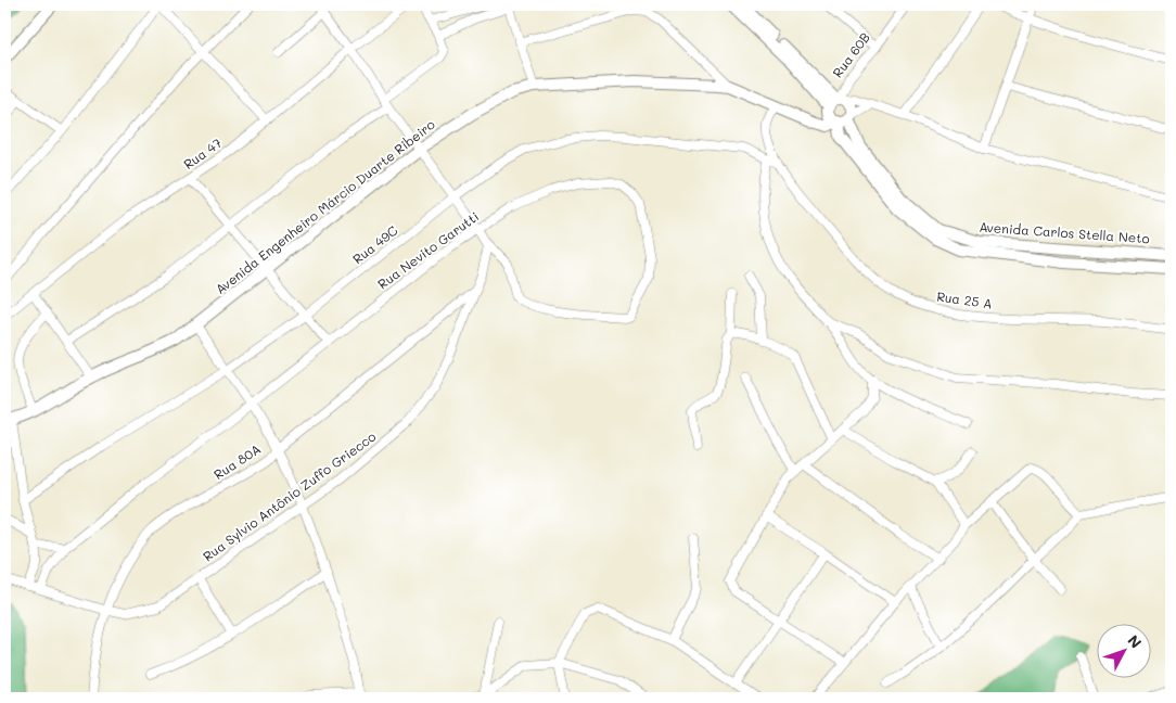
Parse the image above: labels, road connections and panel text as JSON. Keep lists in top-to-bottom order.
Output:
{
  "streets": {
    "street": [
      "Rua 60B",
      "Rua 47",
      "Avenida Engenheiro Márcio Duarte Ribeiro",
      "Avenida Carlos Stella Neto",
      "Rua 49C",
      "Rua Nevito Garutti",
      "Rua 25 A",
      "Rua 80A",
      "Rua Sylvio Antônio Zuffo Griecco"
    ]
  },
  "crossings": [
    ["Avenida Engenheiro Márcio Duarte Ribeiro", "Avenida Carlos Stella Neto"],
    ["Avenida Engenheiro Márcio Duarte Ribeiro", "Rua 25 A"],
    ["Rua 49C", "Rua 25 A"],
    ["Rua Nevito Garutti", "Rua Sylvio Antônio Zuffo Griecco"],
    ["Rua 80A", "Rua Sylvio Antônio Zuffo Griecco"]
  ],
  "north": "top right"
}
